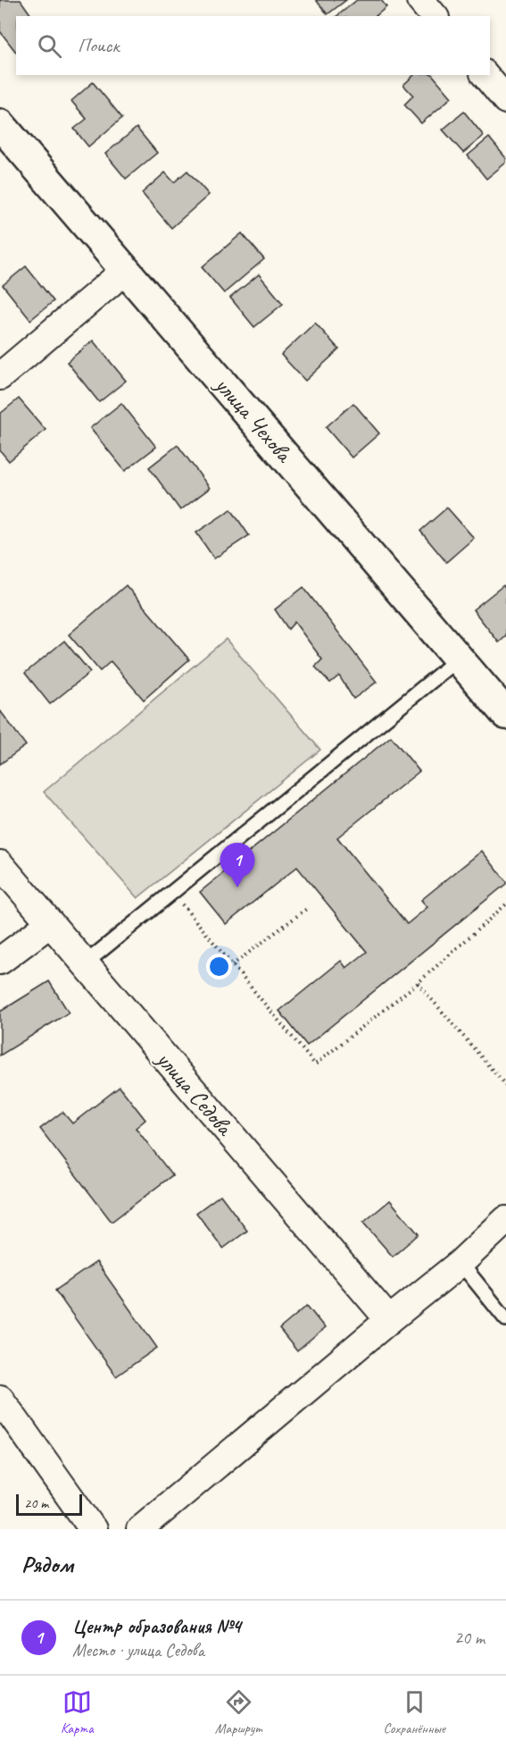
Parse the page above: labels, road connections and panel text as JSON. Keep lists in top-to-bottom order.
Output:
{
  "streets": {
    "main road": ["улица Чехова"],
    "street": ["улица Седова"]
  },
  "scale_bar": "20 m",
  "page": {
    "search": "Поиск",
    "pins": "1",
    "scale": "20 m",
    "heading": "Рядом",
    "list": [
      {
        "mark": "1",
        "name": "Центр образования №4",
        "note": "Место · улица Седова",
        "value": "20 m"
      }
    ],
    "nav": ["Карта", "Маршрут", "Сохранённые"]
  }
}
